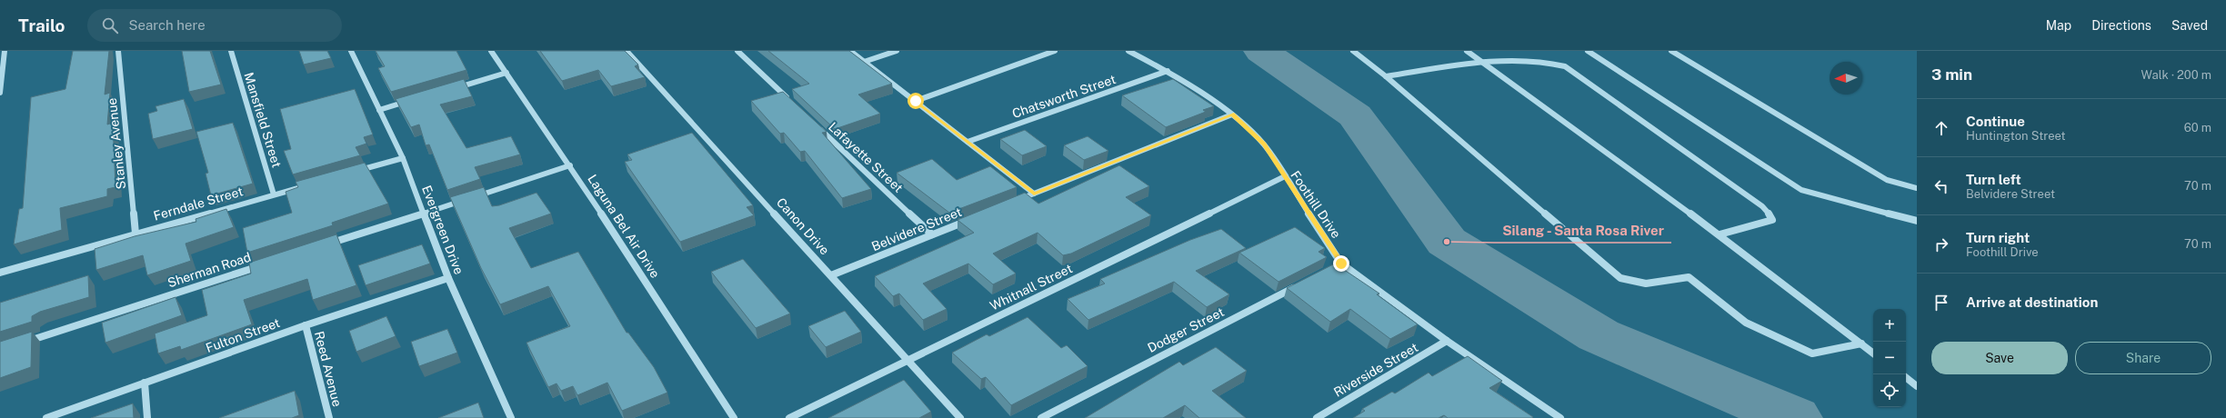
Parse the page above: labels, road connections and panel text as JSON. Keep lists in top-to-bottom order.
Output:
{
  "streets": {
    "street": [
      "Chatsworth Street",
      "Mansfield Street",
      "Stanley Avenue",
      "Lafayette Street",
      "Ferndale Street",
      "Foothill Drive",
      "Laguna Bel Air Drive",
      "Canon Drive",
      "Belvidere Street",
      "Evergreen Drive",
      "Sherman Road",
      "Whitnall Street",
      "Dodger Street",
      "Fulton Street",
      "Reed Avenue",
      "Riverside Street"
    ]
  },
  "crossings": [
    ["Chatsworth Street", "Foothill Drive"],
    ["Mansfield Street", "Ferndale Street"],
    ["Stanley Avenue", "Ferndale Street"],
    ["Lafayette Street", "Belvidere Street"],
    ["Foothill Drive", "Whitnall Street"],
    ["Foothill Drive", "Riverside Street"],
    ["Canon Drive", "Belvidere Street"],
    ["Canon Drive", "Whitnall Street"],
    ["Evergreen Drive", "Fulton Street"],
    ["Fulton Street", "Reed Avenue"]
  ],
  "places": ["Silang - Santa Rosa River"],
  "north": "left",
  "page": {
    "header": "Trailo",
    "search": "Search here",
    "nav": ["Map", "Directions", "Saved"],
    "heading": ["3 min", "Walk · 200 m"],
    "list": [
      ["Continue", "Huntington Street", "60 m"],
      ["Turn left", "Belvidere Street", "70 m"],
      ["Turn right", "Foothill Drive", "70 m"],
      "Arrive at destination"
    ],
    "map_buttons": ["+", "−"],
    "buttons": ["Save", "Share"]
  }
}
